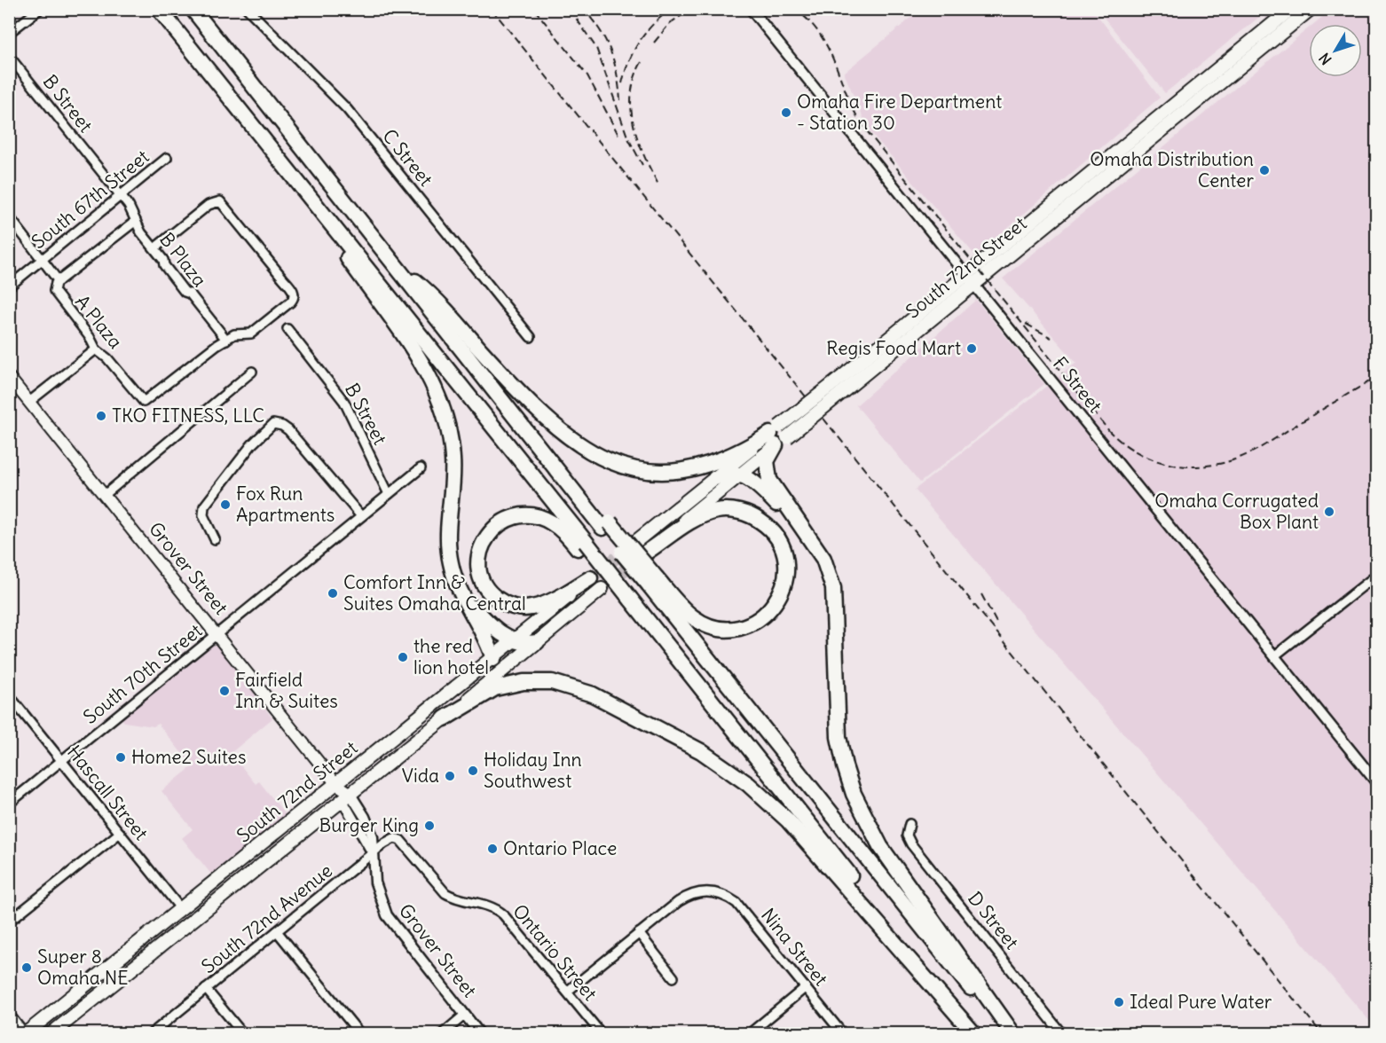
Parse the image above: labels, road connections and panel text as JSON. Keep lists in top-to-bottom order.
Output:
{
  "streets": {
    "main road": ["South 72nd Street", "Grover Street"],
    "street": [
      "B Street",
      "C Street",
      "South 67th Street",
      "B Plaza",
      "A Plaza",
      "F Street",
      "South 70th Street",
      "Hascall Street",
      "South 72nd Avenue",
      "D Street",
      "Nina Street",
      "Ontario Street"
    ]
  },
  "crossings": [
    ["B Street", "South 67th Street"],
    ["B Street", "B Plaza"],
    ["B Street", "South 70th Street"],
    ["South 67th Street", "B Plaza"],
    ["South 67th Street", "A Plaza"],
    ["B Plaza", "A Plaza"],
    ["South 72nd Street", "F Street"],
    ["South 72nd Street", "Grover Street"],
    ["South 72nd Street", "Hascall Street"],
    ["Grover Street", "South 70th Street"],
    ["Grover Street", "South 72nd Avenue"],
    ["South 70th Street", "Hascall Street"],
    ["South 72nd Avenue", "Ontario Street"]
  ],
  "places": [
    "Omaha Fire Department - Station 30",
    "Omaha Distribution Center",
    "Regis Food Mart",
    "TKO FITNESS, LLC",
    "Fox Run Apartments",
    "Omaha Corrugated Box Plant",
    "Comfort Inn & Suites Omaha Central",
    "the red lion hotel",
    "Fairfield Inn & Suites",
    "Home2 Suites",
    "Holiday Inn Southwest",
    "Vida",
    "Burger King",
    "Ontario Place",
    "Super 8 Omaha NE",
    "Ideal Pure Water"
  ],
  "north": "bottom left"
}
